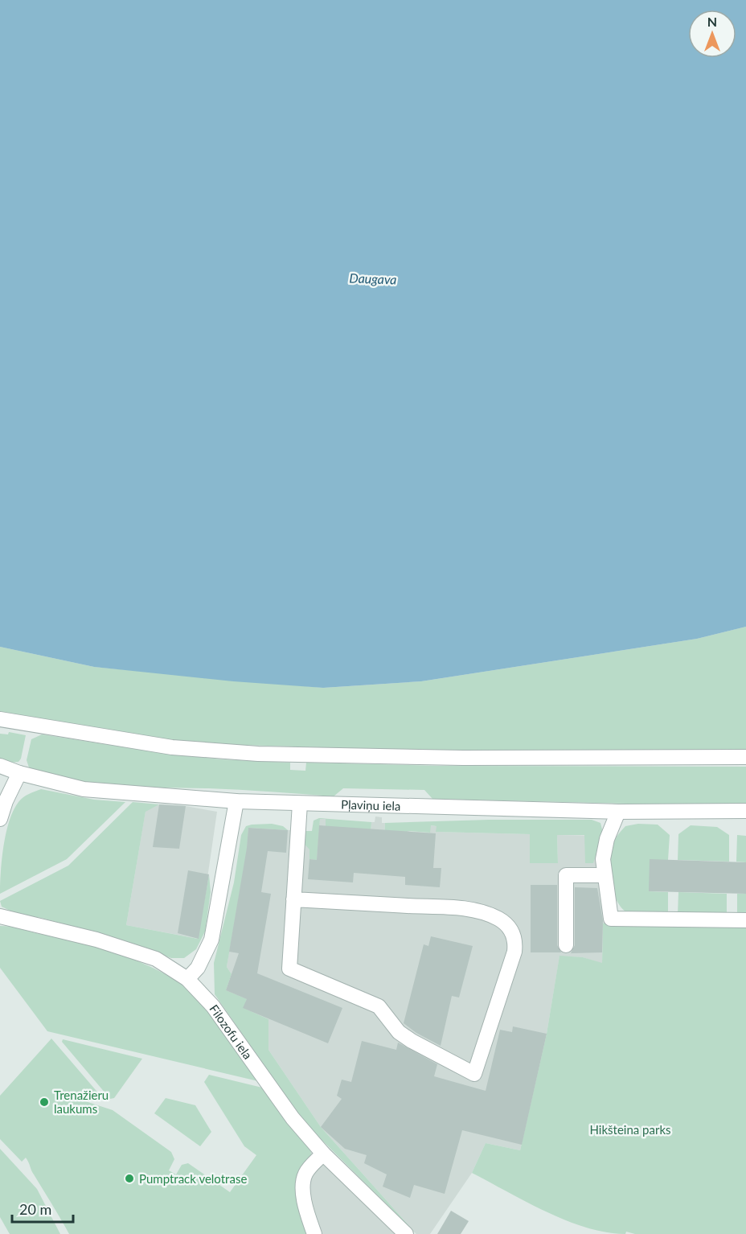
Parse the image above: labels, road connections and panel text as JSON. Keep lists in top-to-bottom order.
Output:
{
  "streets": {
    "street": ["Pļaviņu iela", "Filozofu iela"]
  },
  "water": ["Daugava"],
  "parks": ["Hikšteina parks"],
  "places": ["Trenažieru laukums", "Pumptrack velotrase"],
  "scale_bar": "20 m",
  "north": "top"
}
